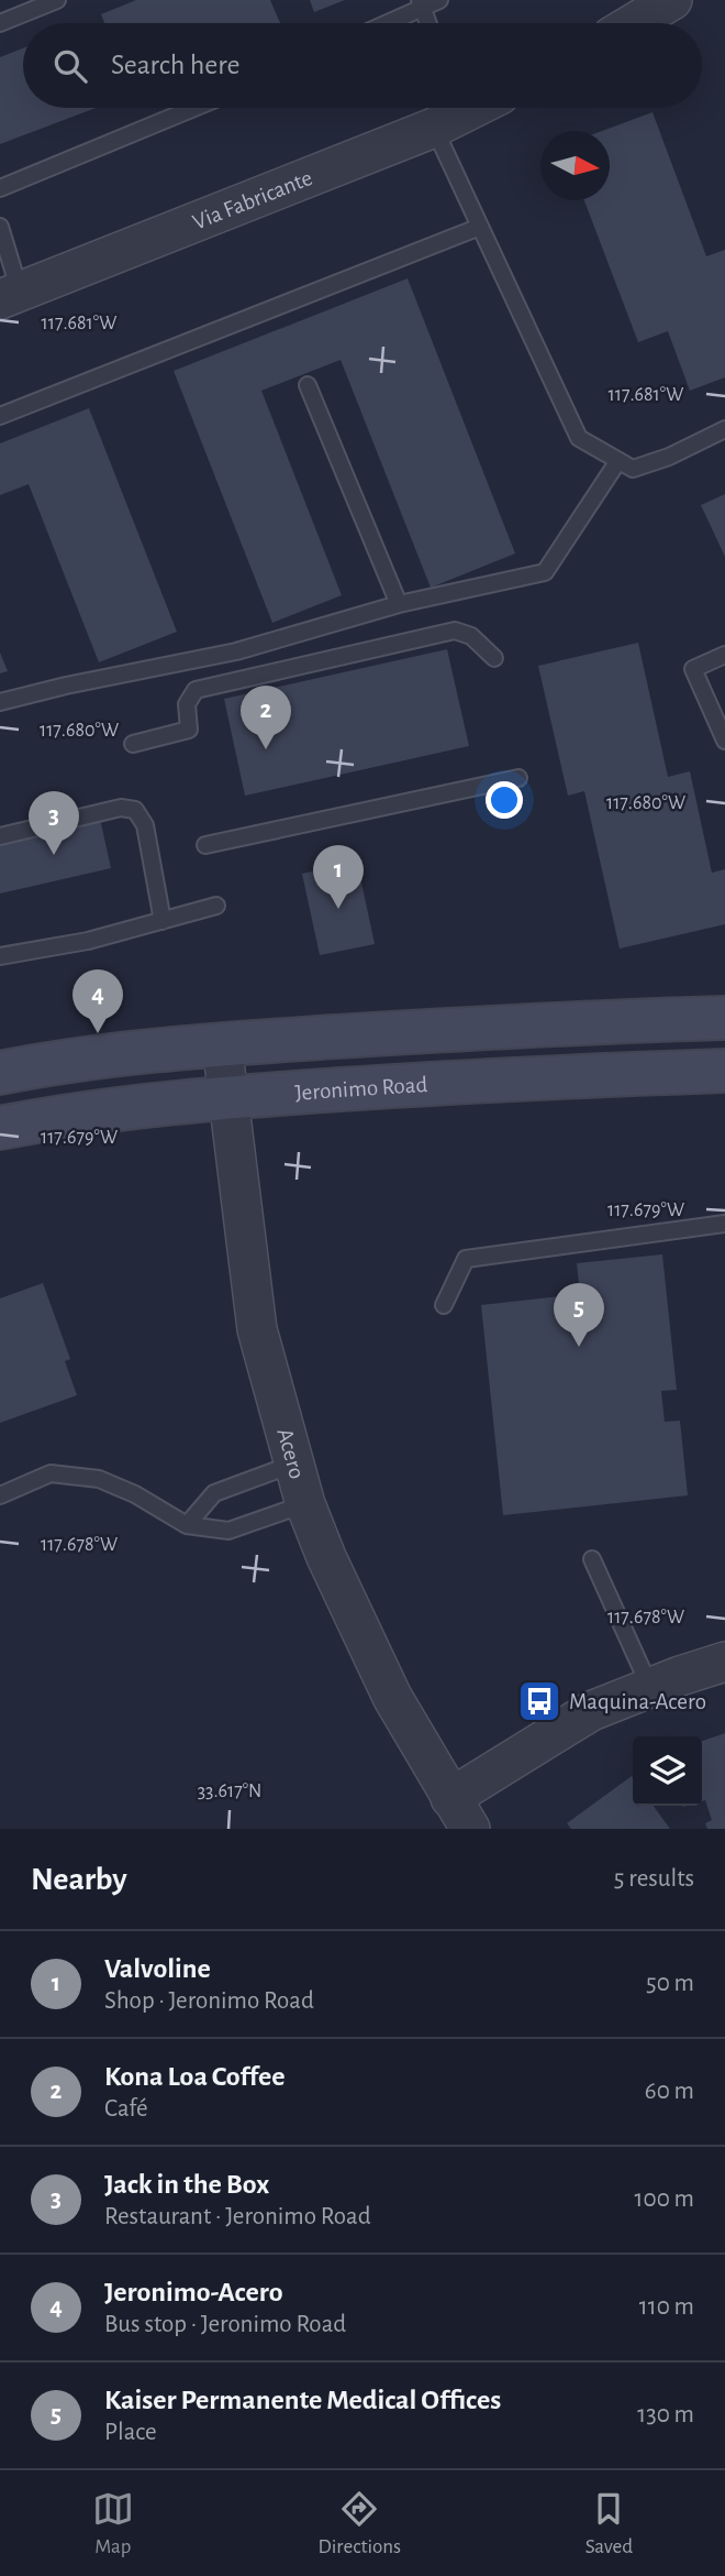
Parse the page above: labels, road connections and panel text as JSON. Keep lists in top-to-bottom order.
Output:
{
  "streets": {
    "main road": ["Jeronimo Road"],
    "street": ["Via Fabricante", "Acero"]
  },
  "crossings": [
    ["Jeronimo Road", "Acero"]
  ],
  "places": {
    "bus stop": ["Maquina-Acero"]
  },
  "north": "right",
  "page": {
    "search": "Search here",
    "pins": [
      "2",
      "3",
      "1",
      "4",
      "5"
    ],
    "heading": ["Nearby", "5 results"],
    "list": [
      {
        "mark": "1",
        "name": "Valvoline",
        "note": "Shop · Jeronimo Road",
        "value": "50 m"
      },
      {
        "mark": "2",
        "name": "Kona Loa Coffee",
        "note": "Café",
        "value": "60 m"
      },
      {
        "mark": "3",
        "name": "Jack in the Box",
        "note": "Restaurant · Jeronimo Road",
        "value": "100 m"
      },
      {
        "mark": "4",
        "name": "Jeronimo-Acero",
        "note": "Bus stop · Jeronimo Road",
        "value": "110 m"
      },
      {
        "mark": "5",
        "name": "Kaiser Permanente Medical Offices",
        "note": "Place",
        "value": "130 m"
      }
    ],
    "nav": ["Map", "Directions", "Saved"]
  },
  "coordinates": [
    "117.681°W",
    "117.680°W",
    "117.679°W",
    "117.678°W",
    "33.617°N"
  ]
}
